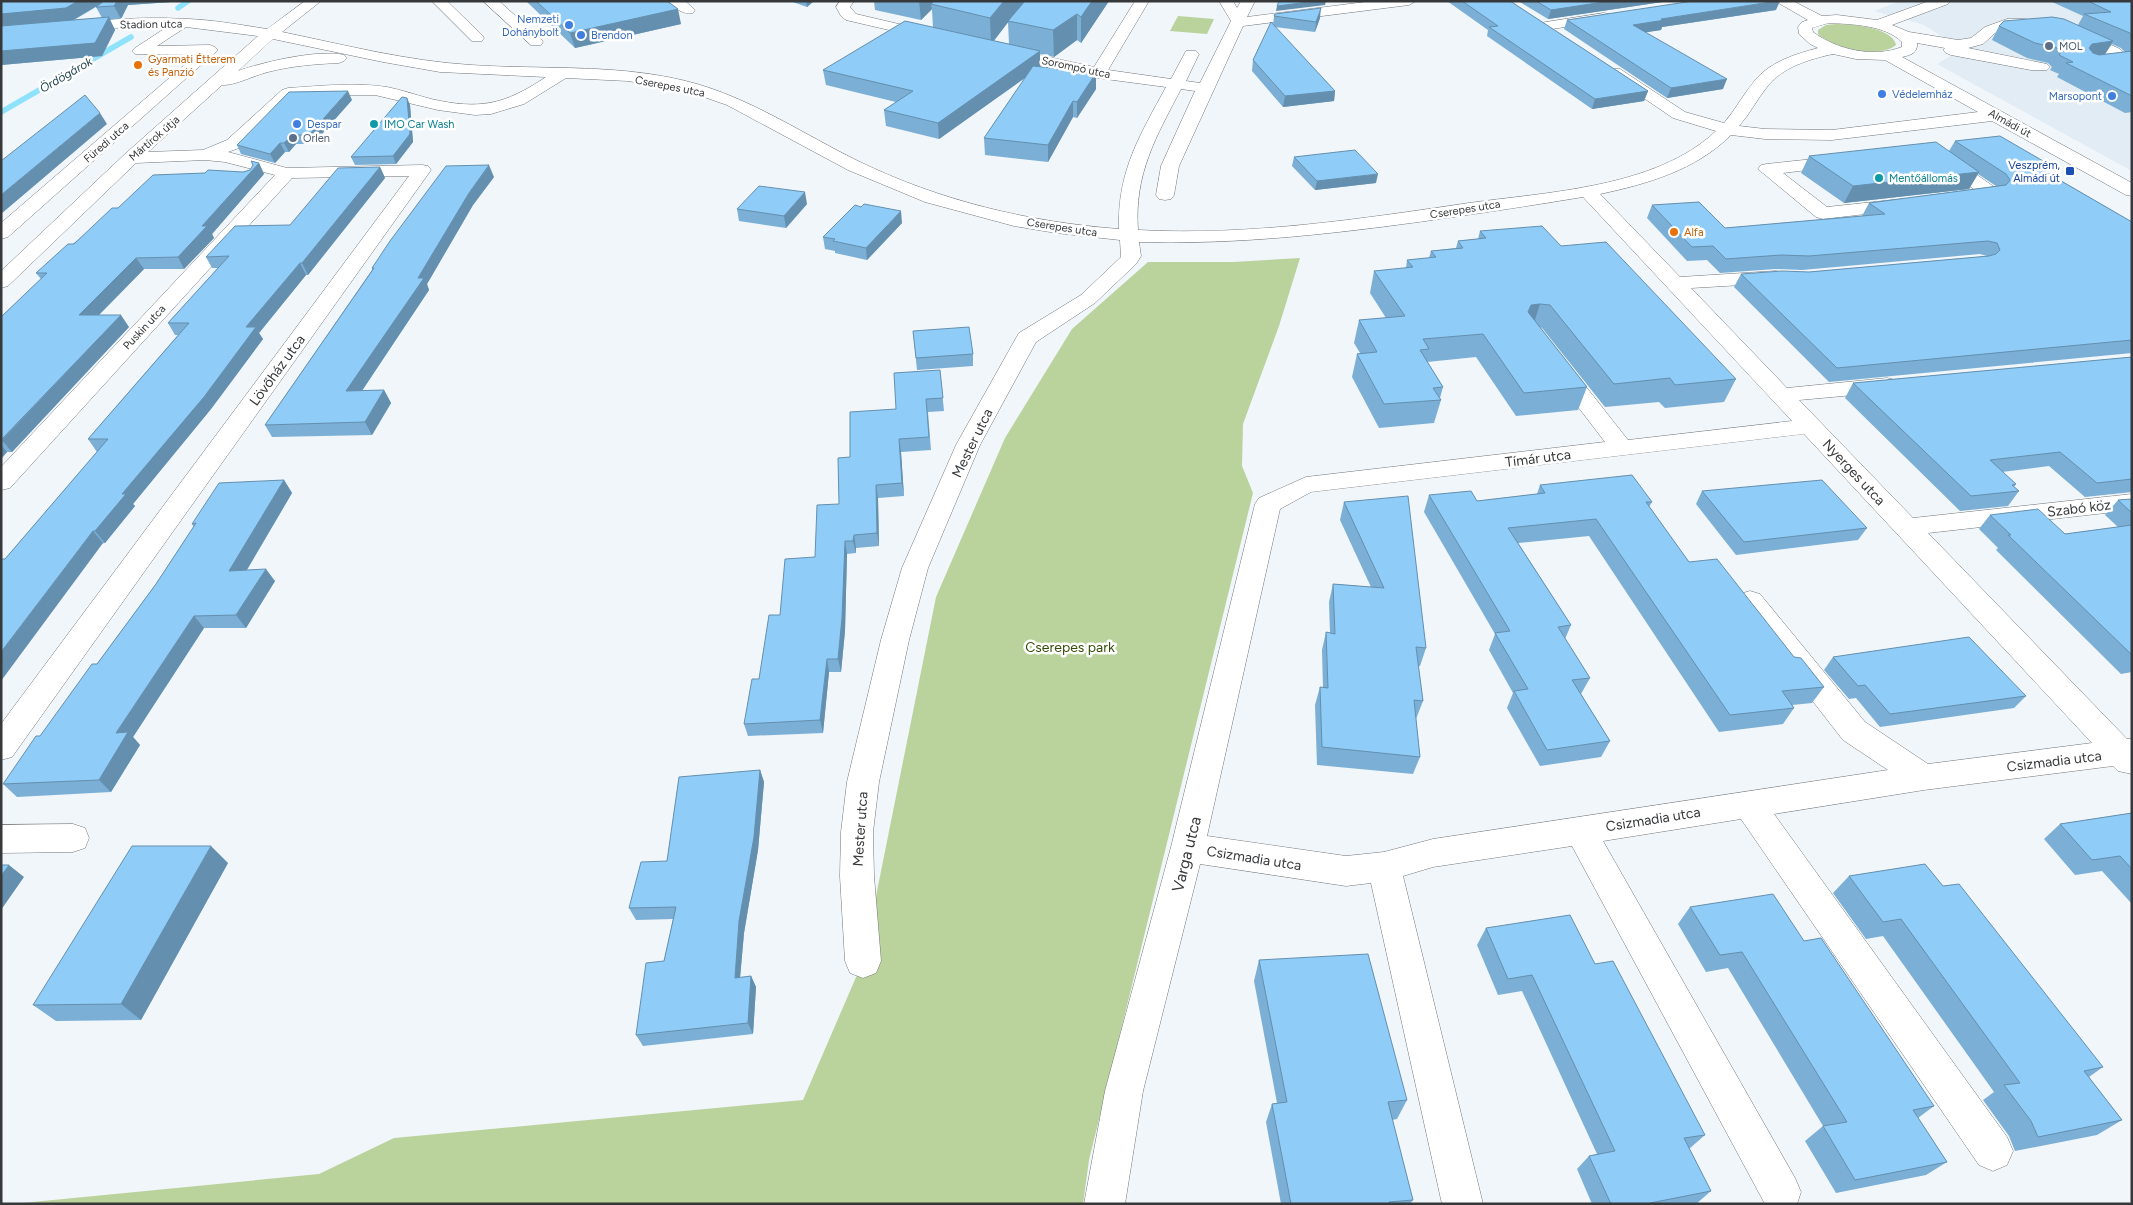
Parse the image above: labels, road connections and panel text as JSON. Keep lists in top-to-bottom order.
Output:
{
  "streets": {
    "street": [
      "Stadion utca",
      "Sorompó utca",
      "Cserepes utca",
      "Almádi út",
      "Mártírok útja",
      "Füredi utca",
      "Puskin utca",
      "Lövőház utca",
      "Mester utca",
      "Tímár utca",
      "Nyerges utca",
      "Szabó köz",
      "Csizmadia utca",
      "Varga utca"
    ]
  },
  "crossings": [
    ["Stadion utca", "Cserepes utca"],
    ["Stadion utca", "Mártírok útja"],
    ["Stadion utca", "Füredi utca"],
    ["Sorompó utca", "Mester utca"],
    ["Cserepes utca", "Mártírok útja"],
    ["Cserepes utca", "Mester utca"],
    ["Cserepes utca", "Nyerges utca"],
    ["Puskin utca", "Lövőház utca"],
    ["Tímár utca", "Nyerges utca"],
    ["Tímár utca", "Varga utca"],
    ["Nyerges utca", "Szabó köz"],
    ["Nyerges utca", "Csizmadia utca"],
    ["Csizmadia utca", "Varga utca"]
  ],
  "water": ["Ördögárok"],
  "parks": ["Cserepes park"],
  "places": {
    "other": [
      "Nemzeti Dohánybolt",
      "Brendon",
      "MOL",
      "Gyarmati Étterem és Panzió",
      "Védelemház",
      "Marsopont",
      "Despar",
      "IMO Car Wash",
      "Orlen",
      "Mentőállomás",
      "Alfa"
    ],
    "transit": ["Veszprém, Almádi út"]
  }
}
